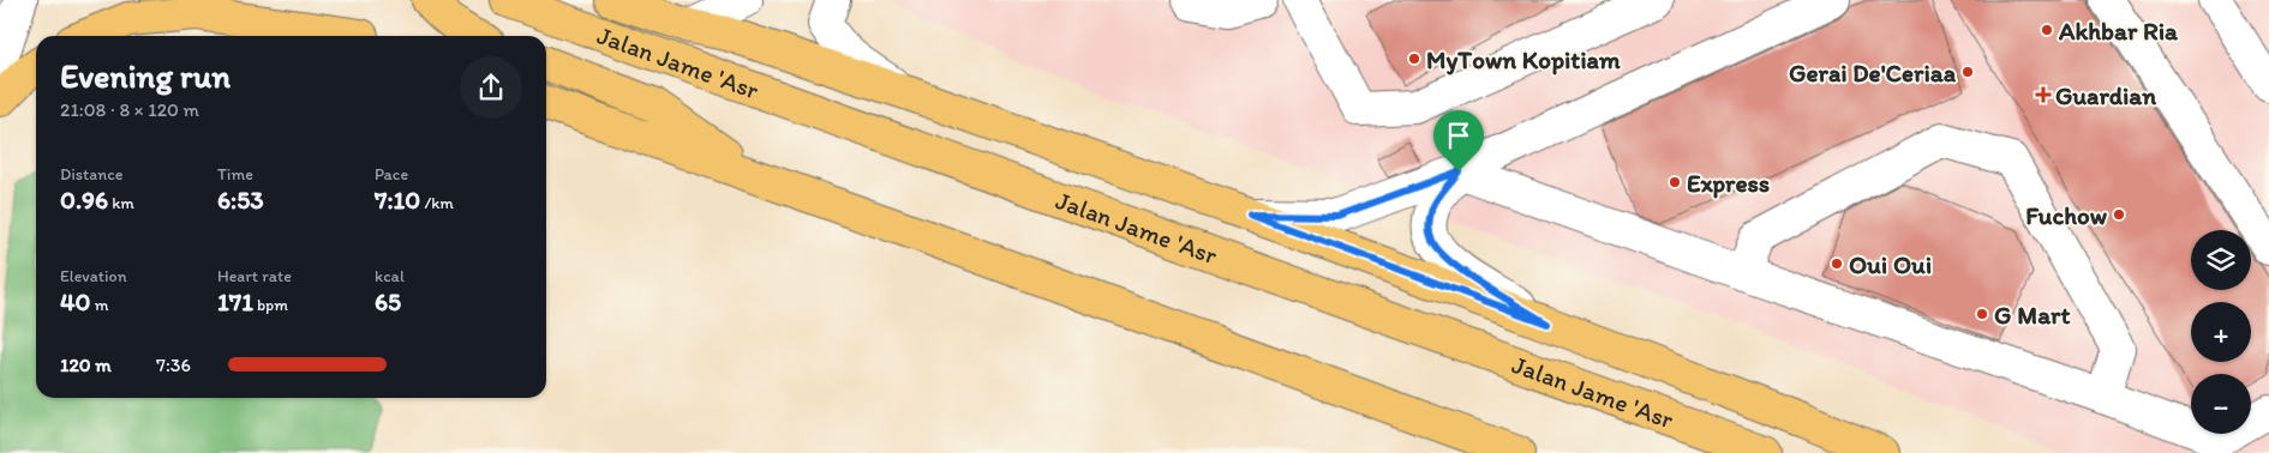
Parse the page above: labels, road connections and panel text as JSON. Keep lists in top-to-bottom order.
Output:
{
  "streets": {
    "main road": ["Jalan Jame 'Asr"]
  },
  "places": {
    "other": [
      "Akhbar Ria",
      "MyTown Kopitiam",
      "Gerai De'Ceriaa",
      "Express",
      "Fuchow",
      "Oui Oui",
      "G Mart"
    ],
    "health": ["Guardian"]
  },
  "page": {
    "heading": ["Evening run", "21:08 · 8 × 120 m"],
    "stats": [
      ["Distance", "0.96 km"],
      ["Time", "6:53"],
      ["Pace", "7:10 /km"],
      ["Elevation", "40 m"],
      ["Heart rate", "171 bpm"],
      ["kcal", "65"]
    ],
    "map_buttons": ["+", "−"],
    "list": [
      {
        "name": "120 m",
        "note": "7:36"
      }
    ]
  }
}
